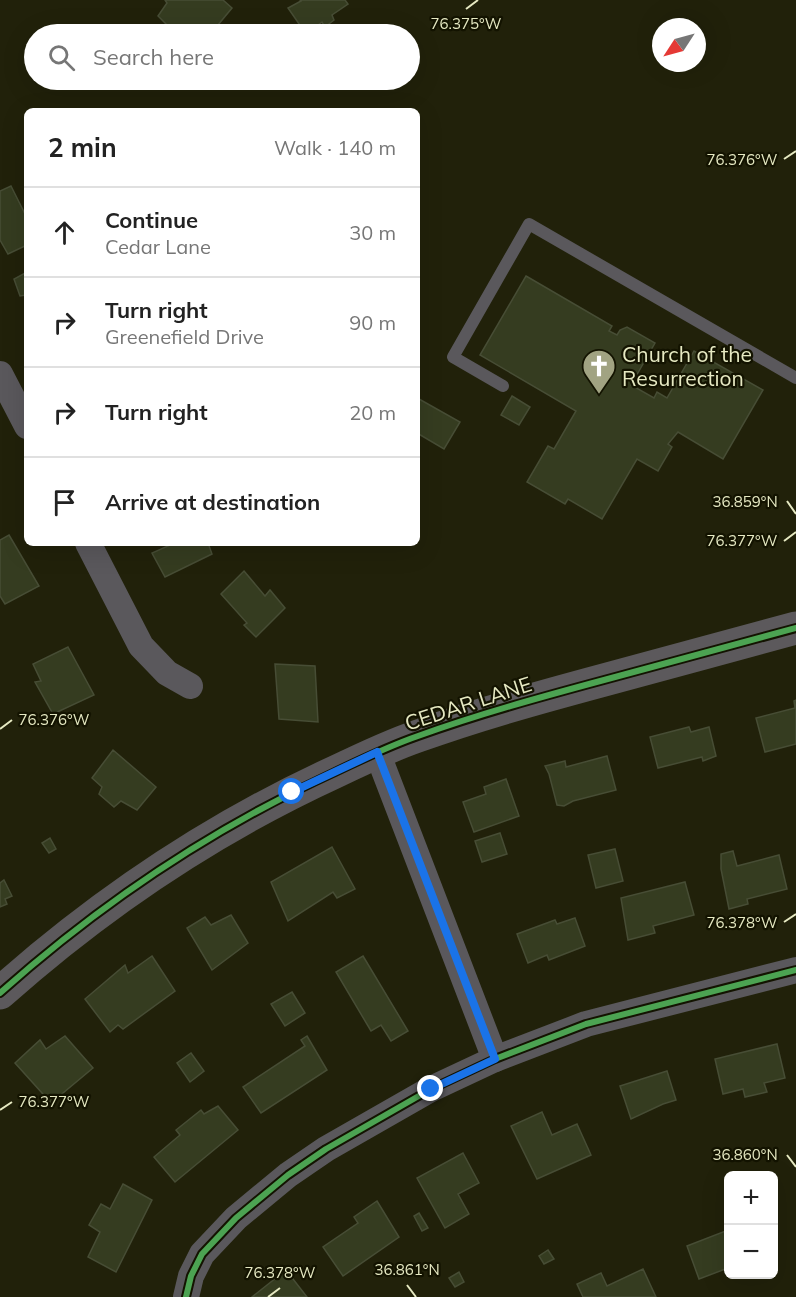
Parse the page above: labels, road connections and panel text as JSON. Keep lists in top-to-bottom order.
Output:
{
  "streets": {
    "main road": ["CEDAR LANE"]
  },
  "places": {
    "church": ["Church of the Resurrection"]
  },
  "north": "bottom left",
  "page": {
    "search": "Search here",
    "heading": ["2 min", "Walk · 140 m"],
    "list": [
      ["Continue", "Cedar Lane", "30 m"],
      ["Turn right", "Greenefield Drive", "90 m"],
      ["Turn right", "20 m"],
      "Arrive at destination"
    ],
    "map_buttons": ["+", "−"]
  },
  "coordinates": [
    "76.375°W",
    "76.376°W",
    "36.859°N",
    "76.377°W",
    "76.378°W",
    "36.860°N",
    "36.861°N"
  ]
}
